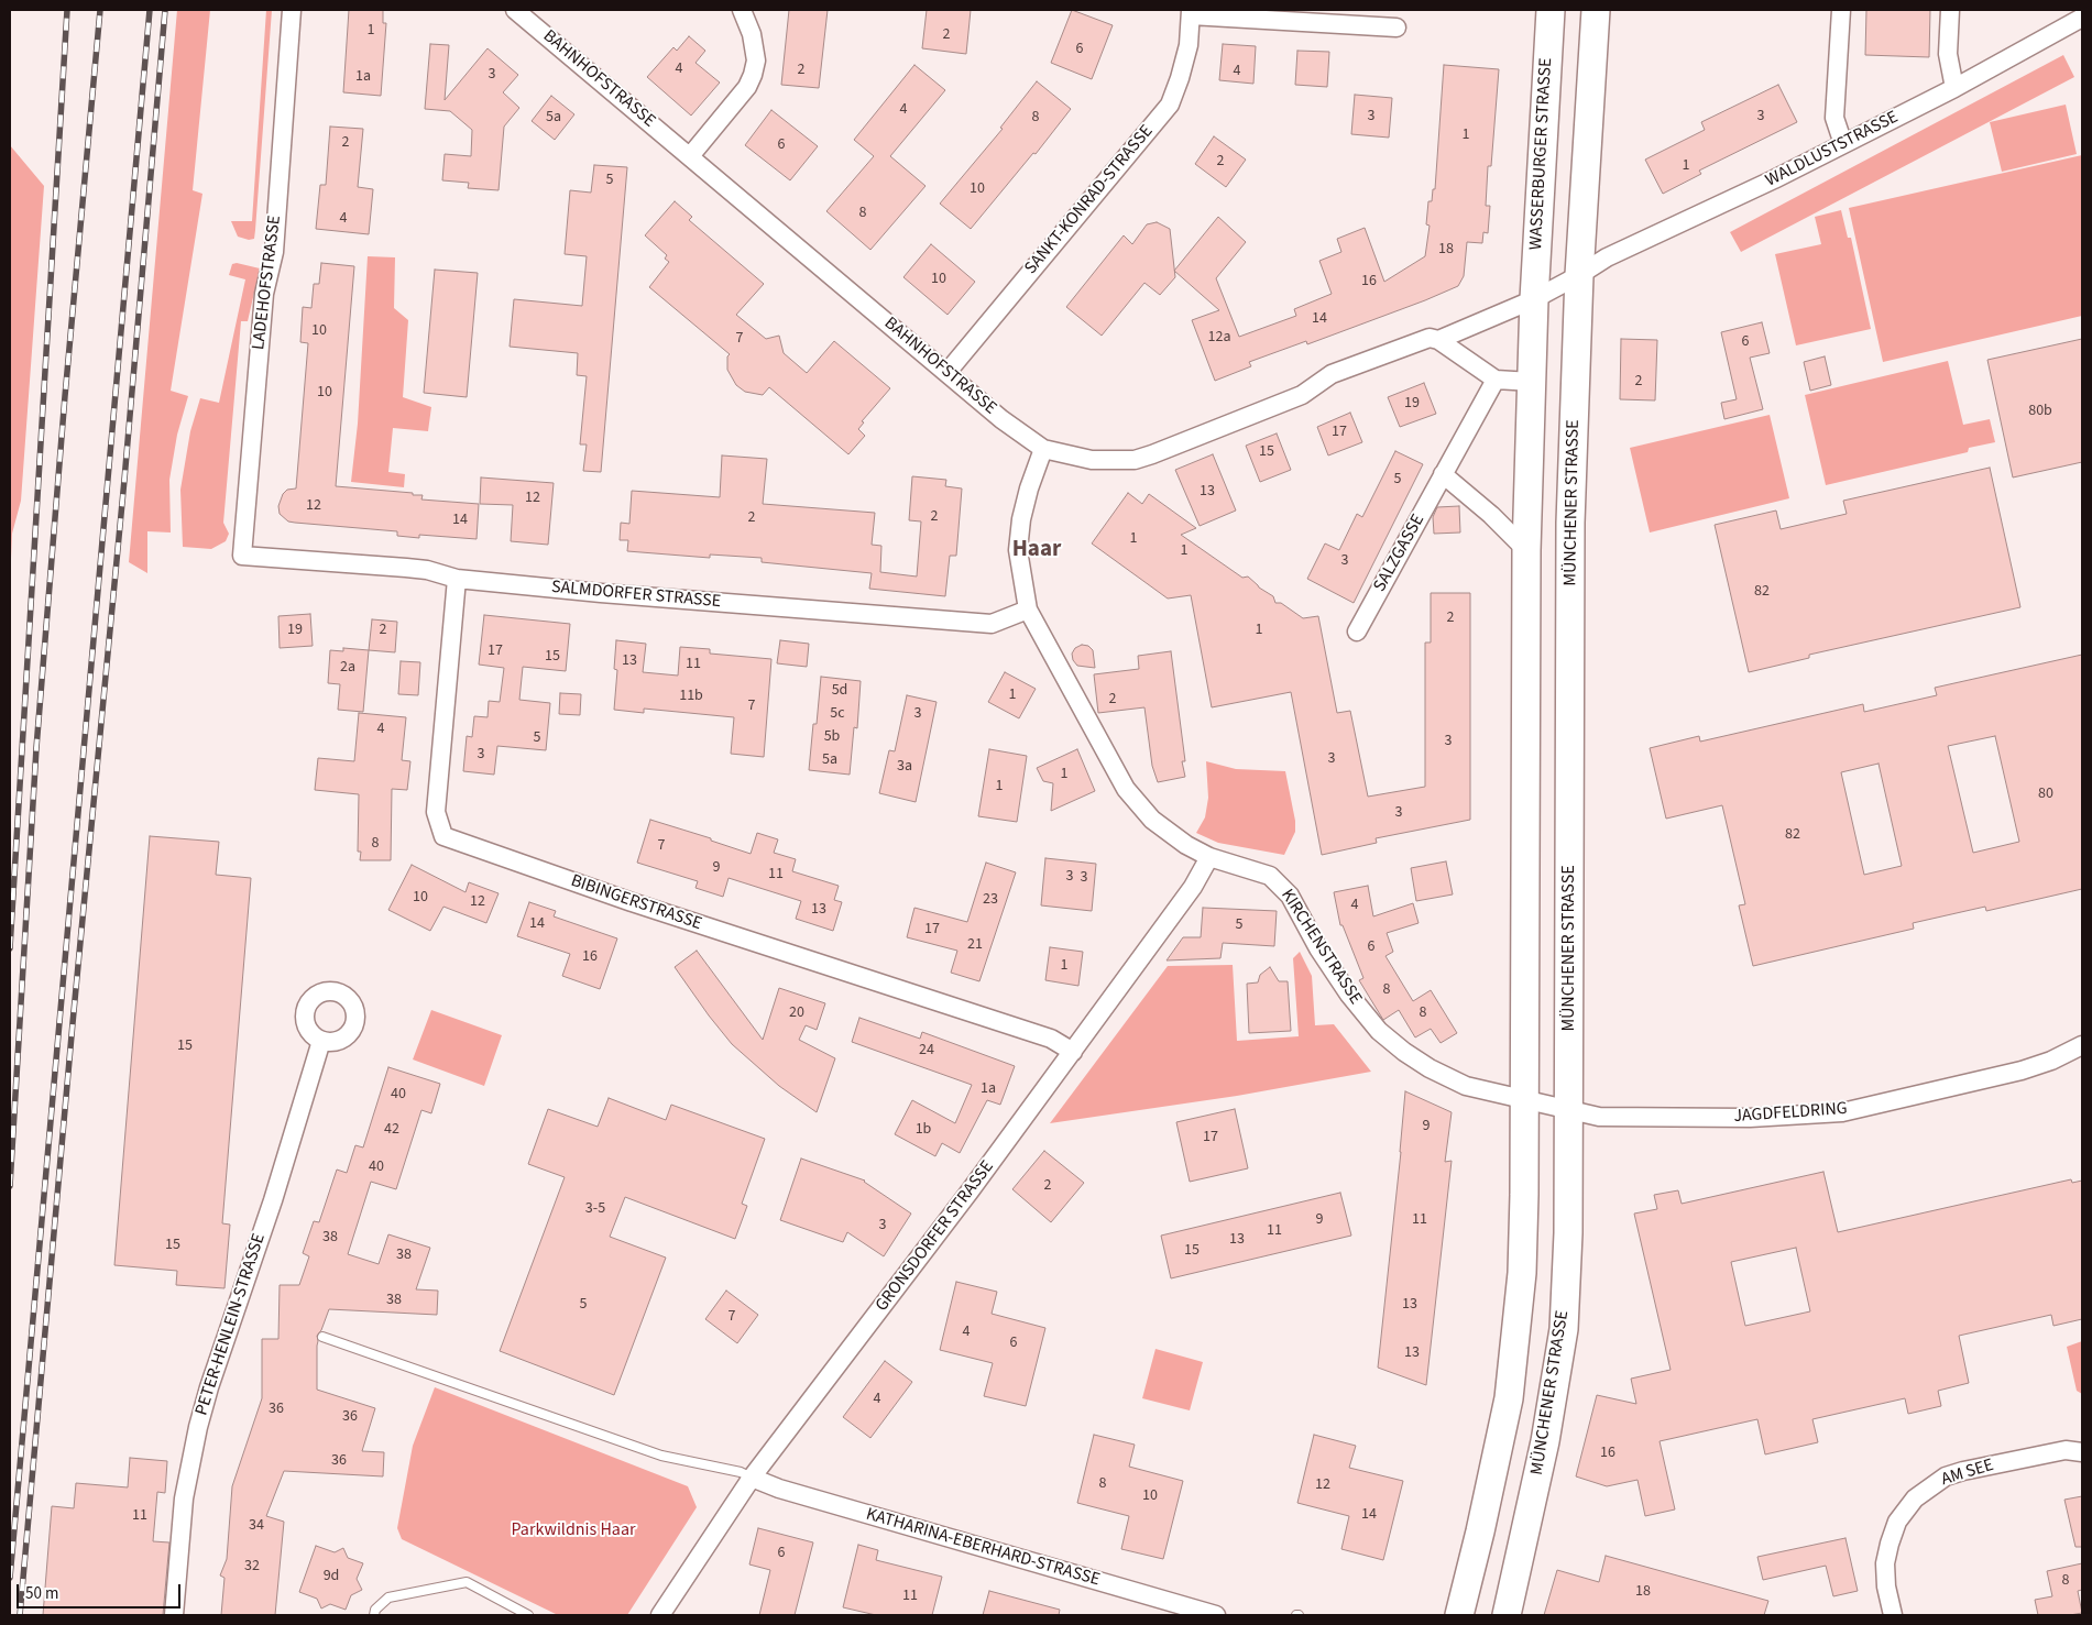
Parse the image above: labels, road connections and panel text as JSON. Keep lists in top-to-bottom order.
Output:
{
  "streets": {
    "main road": ["WASSERBURGER STRASSE", "MÜNCHENER STRASSE"],
    "street": [
      "BAHNHOFSTRASSE",
      "WALDLUSTSTRASSE",
      "SANKT-KONRAD-STRASSE",
      "LADEHOFSTRASSE",
      "SALZGASSE",
      "SALMDORFER STRASSE",
      "BIBINGERSTRASSE",
      "KIRCHENSTRASSE",
      "JAGDFELDRING",
      "GRONSDORFER STRASSE",
      "PETER-HENLEIN-STRASSE",
      "AM SEE",
      "KATHARINA-EBERHARD-STRASSE"
    ]
  },
  "crossings": [
    ["BAHNHOFSTRASSE", "WALDLUSTSTRASSE"],
    ["BAHNHOFSTRASSE", "WASSERBURGER STRASSE"],
    ["BAHNHOFSTRASSE", "SANKT-KONRAD-STRASSE"],
    ["BAHNHOFSTRASSE", "MÜNCHENER STRASSE"],
    ["BAHNHOFSTRASSE", "KIRCHENSTRASSE"],
    ["WALDLUSTSTRASSE", "MÜNCHENER STRASSE"],
    ["LADEHOFSTRASSE", "SALMDORFER STRASSE"],
    ["MÜNCHENER STRASSE", "JAGDFELDRING"],
    ["SALMDORFER STRASSE", "BIBINGERSTRASSE"],
    ["SALMDORFER STRASSE", "KIRCHENSTRASSE"],
    ["BIBINGERSTRASSE", "GRONSDORFER STRASSE"],
    ["KIRCHENSTRASSE", "JAGDFELDRING"],
    ["KIRCHENSTRASSE", "GRONSDORFER STRASSE"],
    ["GRONSDORFER STRASSE", "KATHARINA-EBERHARD-STRASSE"]
  ],
  "districts": ["Haar"],
  "parks": ["Parkwildnis Haar"],
  "house_numbers": [
    "1",
    "2",
    "6",
    "4",
    "2",
    "4",
    "3",
    "1a",
    "4",
    "3",
    "3",
    "5a",
    "8",
    "1",
    "2",
    "6",
    "2",
    "1",
    "5",
    "10",
    "8",
    "4",
    "18",
    "10",
    "16",
    "14",
    "10",
    "12a",
    "7",
    "6",
    "2",
    "10",
    "19",
    "80b",
    "17",
    "15",
    "5",
    "13",
    "12",
    "12",
    "2",
    "2",
    "14",
    "1",
    "1",
    "3",
    "82",
    "2",
    "19",
    "2",
    "1",
    "17",
    "15",
    "13",
    "11",
    "2a",
    "5d",
    "1",
    "11b",
    "2",
    "7",
    "5c",
    "3",
    "4",
    "5b",
    "5",
    "3",
    "3",
    "3",
    "5a",
    "3a",
    "1",
    "1",
    "80",
    "3",
    "82",
    "8",
    "7",
    "9",
    "11",
    "3",
    "3",
    "10",
    "23",
    "12",
    "4",
    "13",
    "14",
    "5",
    "17",
    "21",
    "6",
    "16",
    "1",
    "8",
    "20",
    "8",
    "15",
    "24",
    "1a",
    "40",
    "9",
    "42",
    "1b",
    "17",
    "40",
    "2",
    "3-5",
    "9",
    "11",
    "3",
    "11",
    "38",
    "13",
    "15",
    "15",
    "38",
    "38",
    "5",
    "13",
    "7",
    "4",
    "6",
    "13",
    "4",
    "36",
    "36",
    "16",
    "36",
    "8",
    "12",
    "10",
    "14",
    "11",
    "34",
    "6",
    "32",
    "9d",
    "8",
    "18",
    "11"
  ],
  "scale_bar": "50 m"
}
